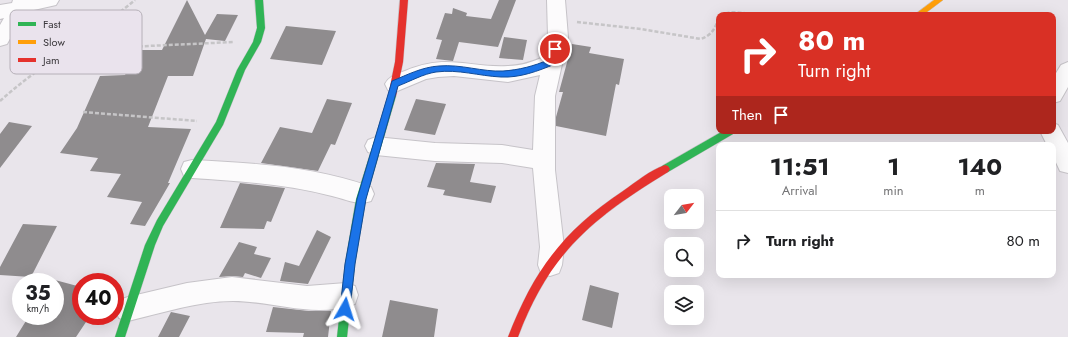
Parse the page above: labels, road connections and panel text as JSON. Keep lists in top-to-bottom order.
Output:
{
  "legend": ["Fast", "Slow", "Jam"],
  "north": "top right",
  "page": {
    "turn": ["80 m", "Turn right"],
    "then": "Then",
    "eta": [
      "11:51",
      "Arrival",
      "1",
      "min",
      "140",
      "m"
    ],
    "list": [
      {
        "name": "Turn right",
        "value": "80 m"
      }
    ],
    "speed": "35 km/h",
    "limit": "40"
  }
}
